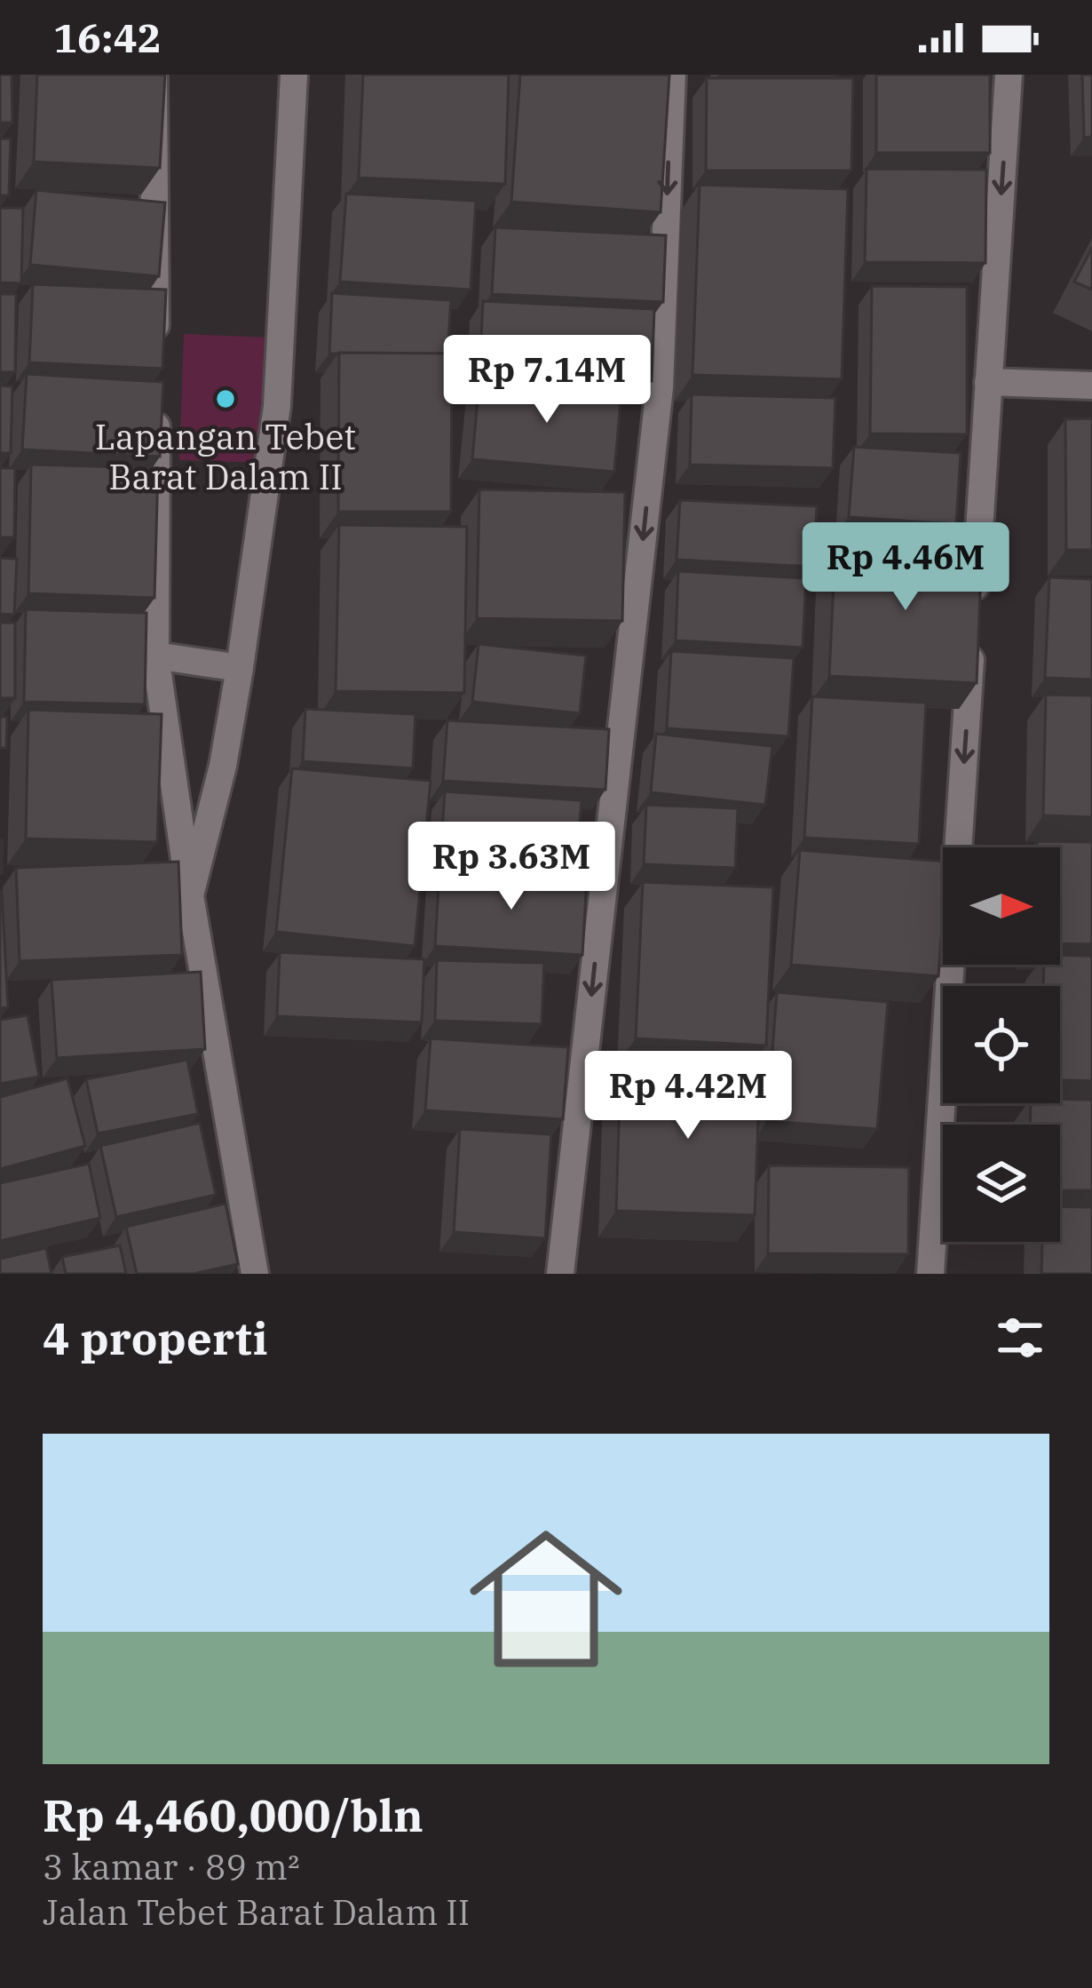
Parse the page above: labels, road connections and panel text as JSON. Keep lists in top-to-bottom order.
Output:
{
  "places": ["Lapangan Tebet Barat Dalam II"],
  "north": "right",
  "page": {
    "status": "16:42",
    "price": [
      "Rp 7.14M",
      "Rp 4.46M",
      "Rp 3.63M",
      "Rp 4.42M"
    ],
    "heading": "4 properti",
    "list": [
      {
        "name": "Rp 4,460,000/bln",
        "note": "3 kamar · 89 m² · Jalan Tebet Barat Dalam II"
      }
    ]
  }
}
